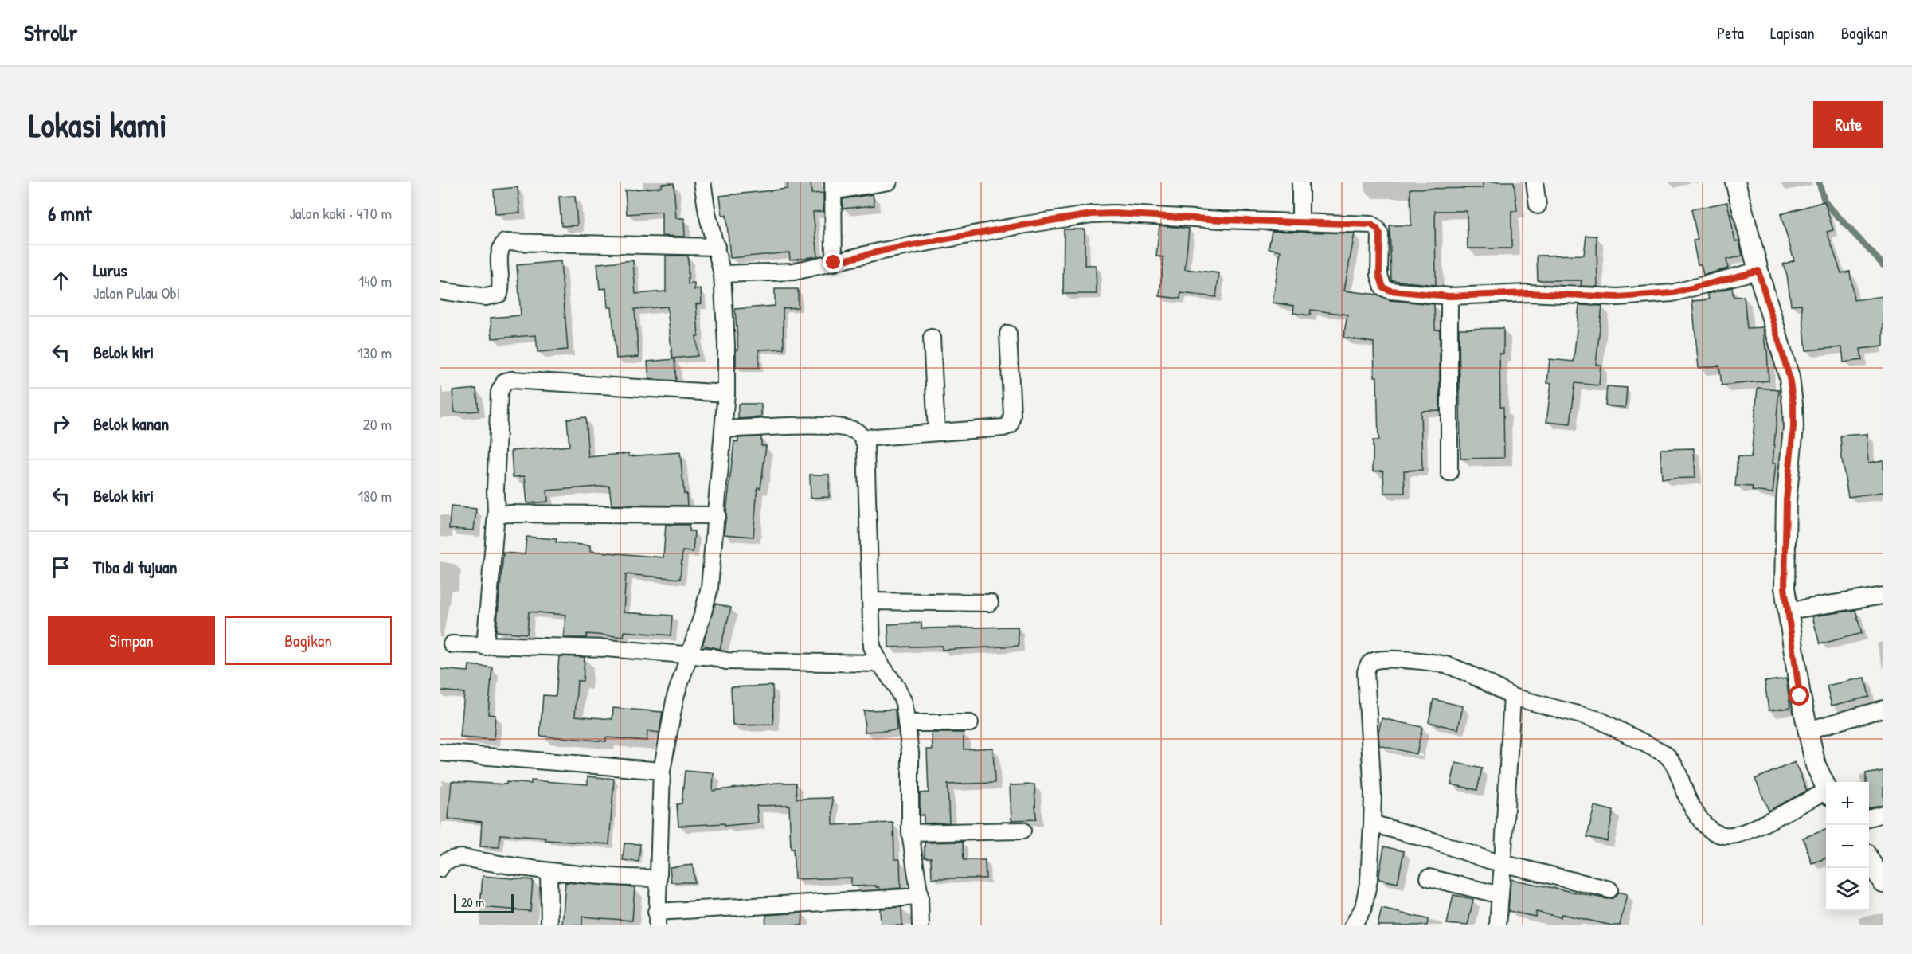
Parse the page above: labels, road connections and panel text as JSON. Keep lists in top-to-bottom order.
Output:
{
  "scale_bar": "20 m",
  "page": {
    "header": "Strollr",
    "nav": ["Peta", "Lapisan", "Bagikan"],
    "buttons": [
      "Rute",
      ["Simpan", "Bagikan"]
    ],
    "title": "Lokasi kami",
    "heading": ["6 mnt", "Jalan kaki · 470 m"],
    "list": [
      ["Lurus", "Jalan Pulau Obi", "140 m"],
      ["Belok kiri", "130 m"],
      ["Belok kanan", "20 m"],
      ["Belok kiri", "180 m"],
      "Tiba di tujuan"
    ],
    "map_buttons": ["+", "−"],
    "scale": "20 m"
  }
}
